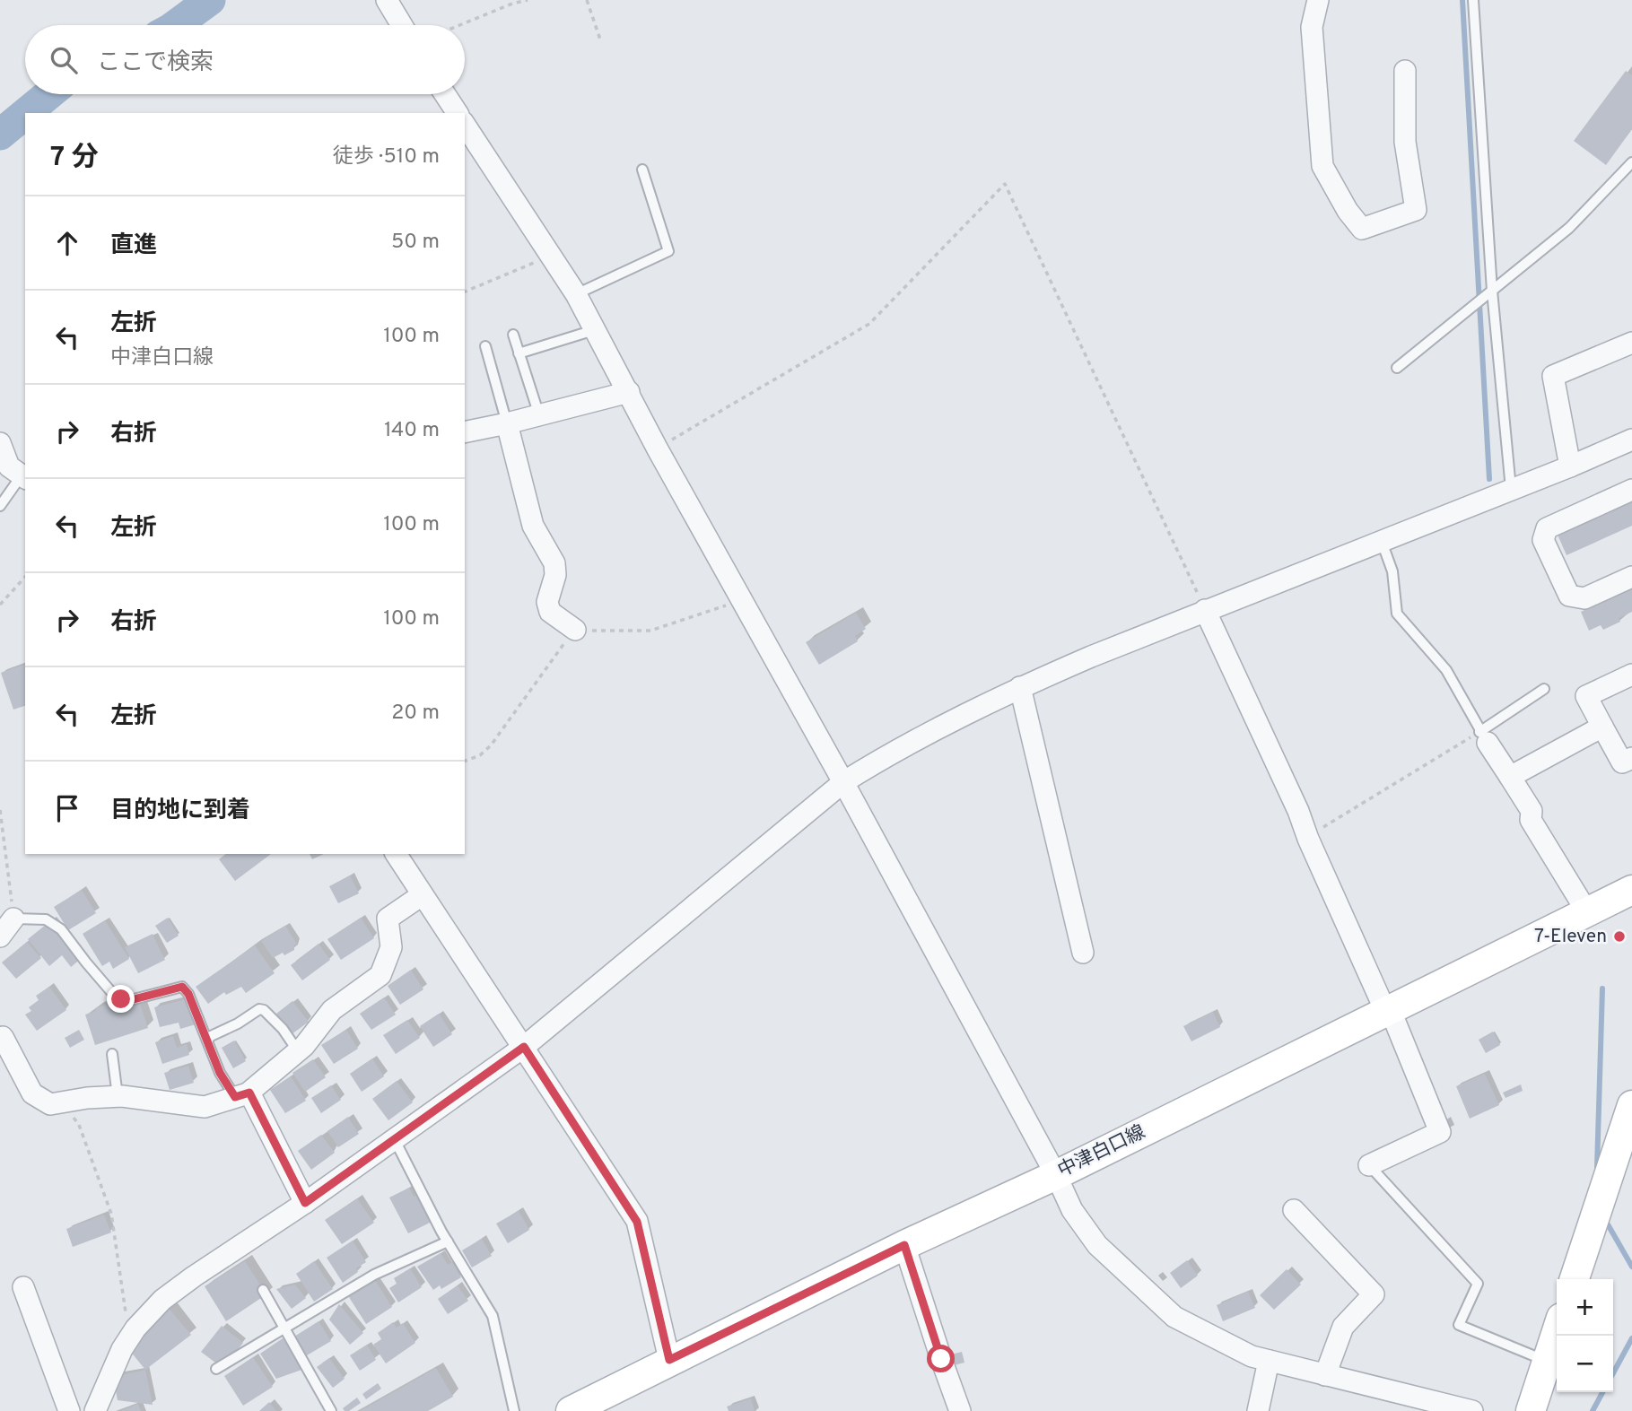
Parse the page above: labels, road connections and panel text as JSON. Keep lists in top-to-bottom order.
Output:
{
  "streets": {
    "main road": ["中津白口線"]
  },
  "places": ["7-Eleven"],
  "page": {
    "search": "ここで検索",
    "heading": ["7 分", "徒歩 · 510 m"],
    "list": [
      ["直進", "50 m"],
      ["左折", "中津白口線", "100 m"],
      ["右折", "140 m"],
      ["左折", "100 m"],
      ["右折", "100 m"],
      ["左折", "20 m"],
      "目的地に到着"
    ],
    "map_buttons": ["+", "−"]
  }
}
